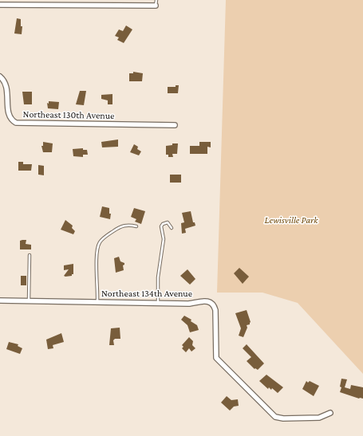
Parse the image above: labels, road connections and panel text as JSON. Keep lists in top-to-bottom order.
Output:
{
  "streets": {
    "street": ["Northeast 130th Avenue", "Northeast 134th Avenue"]
  },
  "parks": ["Lewisville Park"]
}
